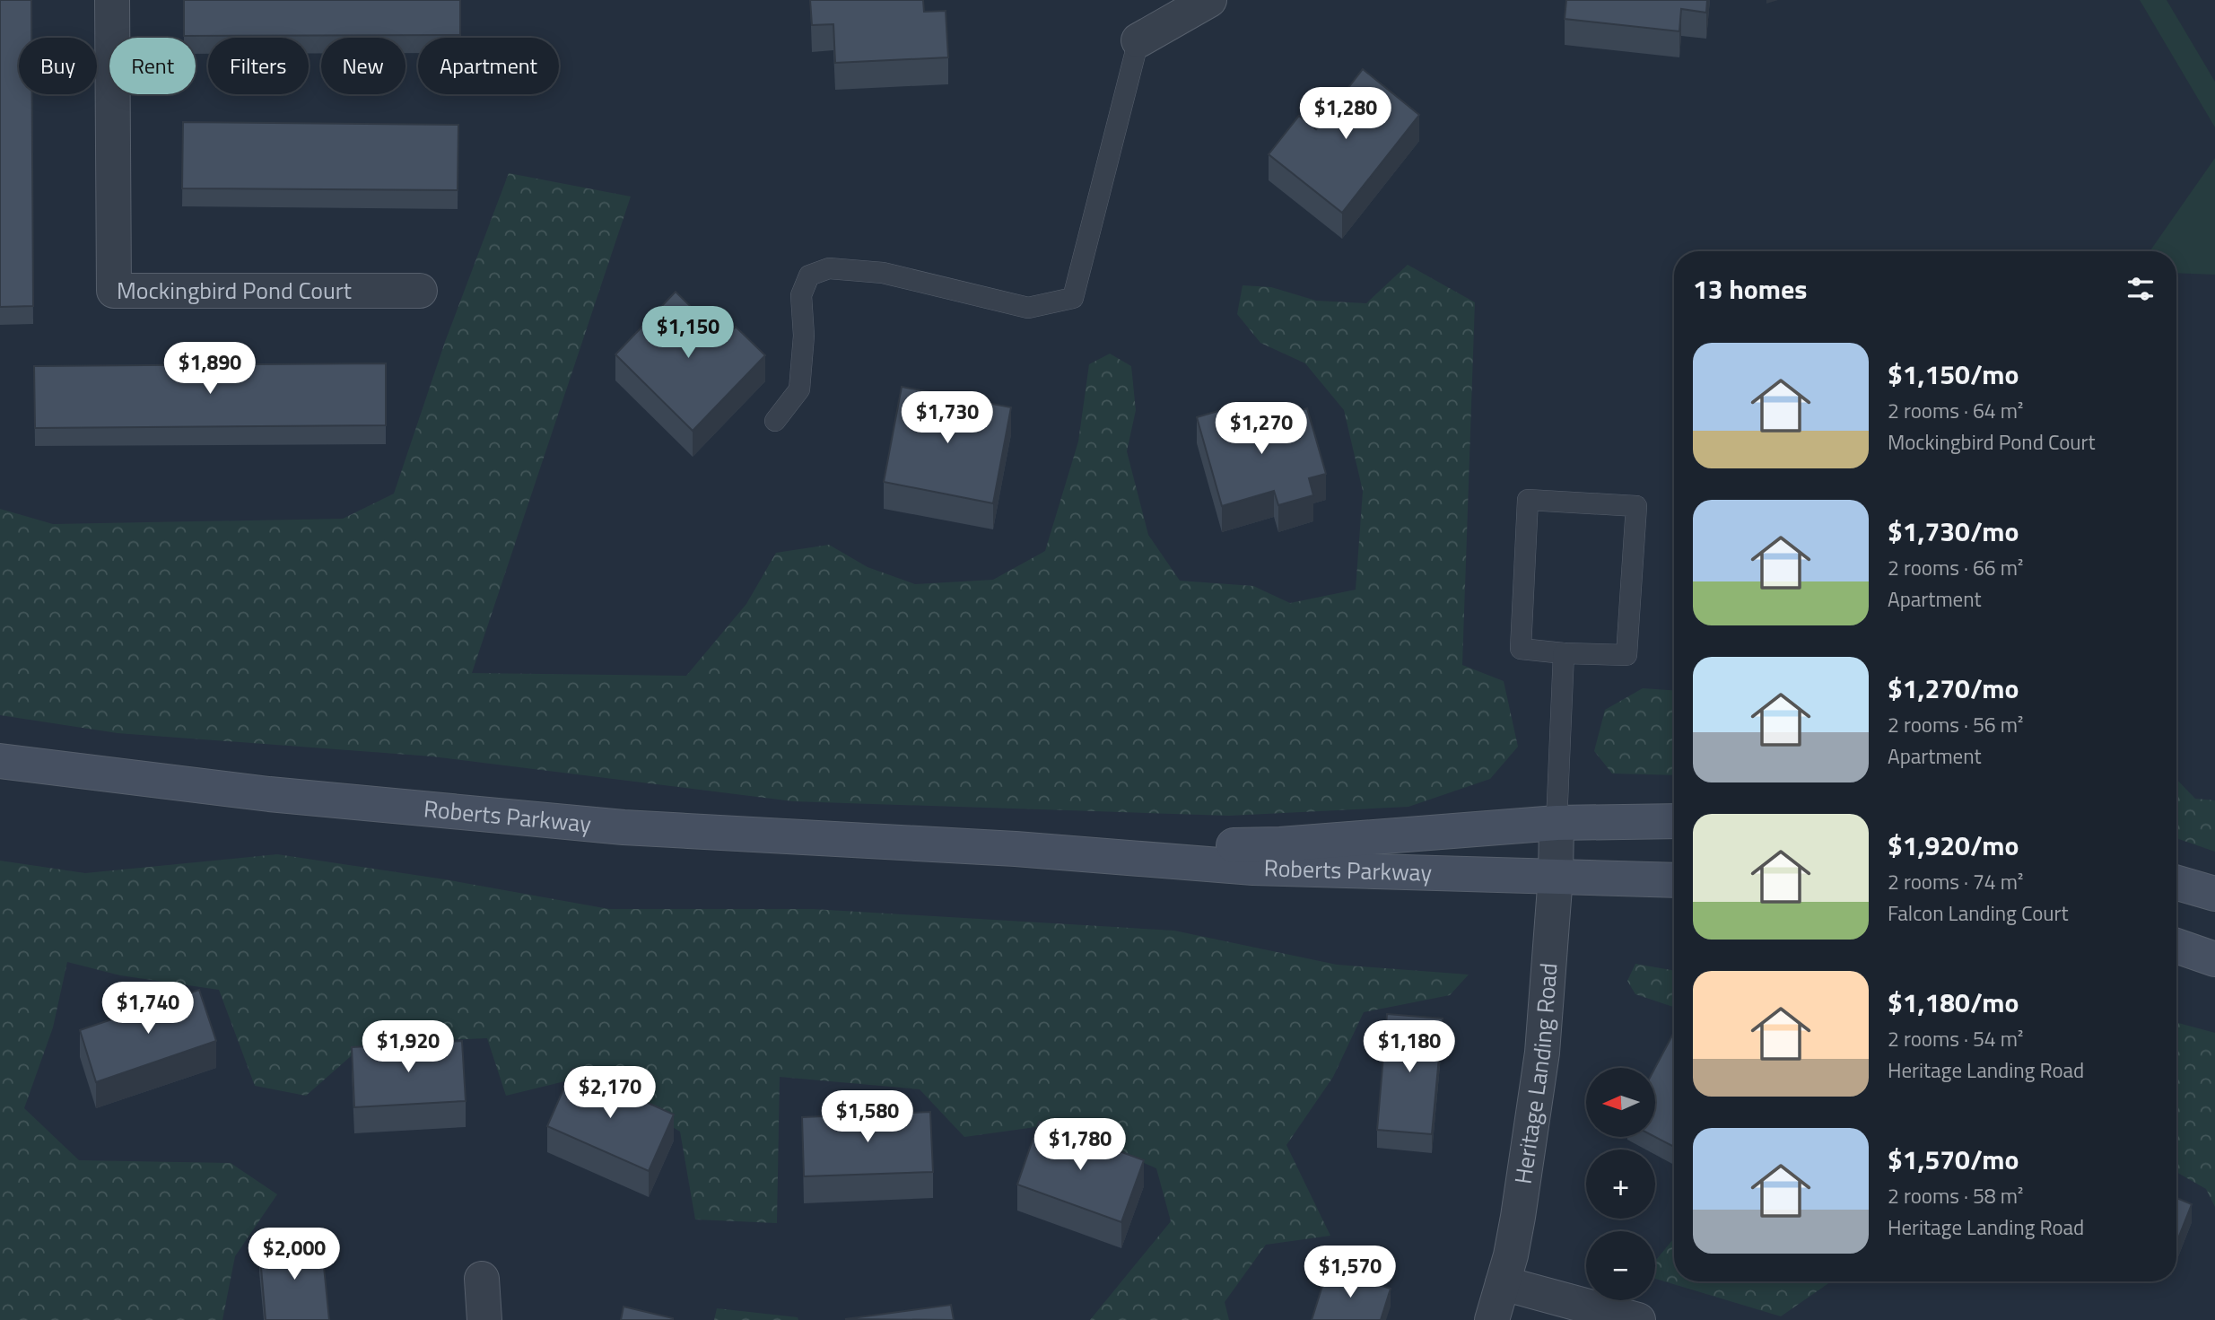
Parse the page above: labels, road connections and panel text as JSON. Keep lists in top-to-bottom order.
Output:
{
  "streets": {
    "main road": ["Roberts Parkway"],
    "street": ["Mockingbird Pond Court", "Heritage Landing Road"]
  },
  "crossings": [
    ["Roberts Parkway", "Heritage Landing Road"]
  ],
  "north": "left",
  "page": {
    "chip": [
      "Buy",
      "Rent",
      "Filters",
      "New",
      "Apartment"
    ],
    "price": [
      "$1,280",
      "$1,150",
      "$1,890",
      "$1,730",
      "$1,270",
      "$1,740",
      "$1,920",
      "$1,180",
      "$2,170",
      "$1,580",
      "$1,780",
      "$2,000",
      "$1,570"
    ],
    "heading": "13 homes",
    "list": [
      {
        "name": "$1,150/mo",
        "note": "2 rooms · 64 m² · Mockingbird Pond Court"
      },
      {
        "name": "$1,730/mo",
        "note": "2 rooms · 66 m² · Apartment"
      },
      {
        "name": "$1,270/mo",
        "note": "2 rooms · 56 m² · Apartment"
      },
      {
        "name": "$1,920/mo",
        "note": "2 rooms · 74 m² · Falcon Landing Court"
      },
      {
        "name": "$1,180/mo",
        "note": "2 rooms · 54 m² · Heritage Landing Road"
      },
      {
        "name": "$1,570/mo",
        "note": "2 rooms · 58 m² · Heritage Landing Road"
      }
    ],
    "map_buttons": ["+", "−"]
  }
}
